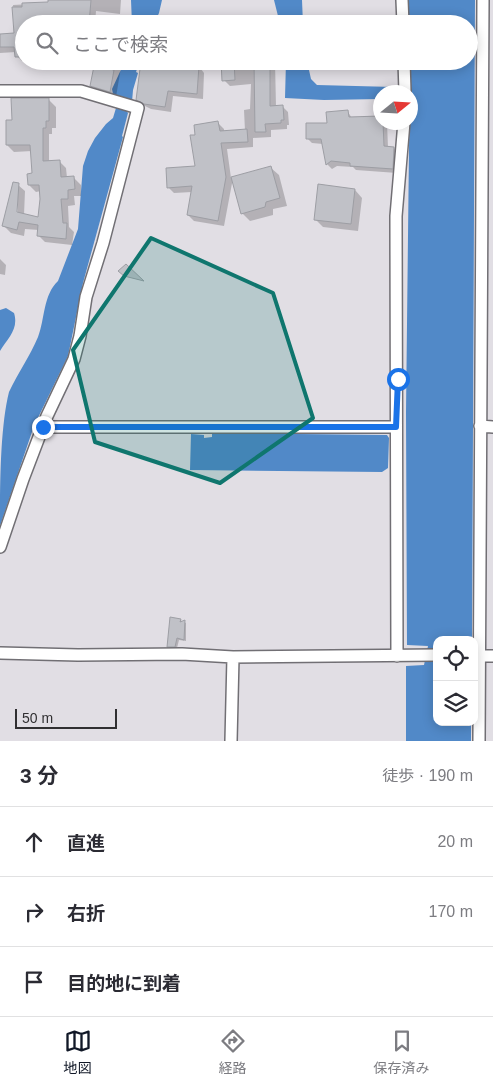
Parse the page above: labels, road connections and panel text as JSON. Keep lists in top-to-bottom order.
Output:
{
  "scale_bar": "50 m",
  "north": "right",
  "page": {
    "search": "ここで検索",
    "scale": "50 m",
    "heading": ["3 分", "徒歩 · 190 m"],
    "list": [
      ["直進", "20 m"],
      ["右折", "170 m"],
      "目的地に到着"
    ],
    "nav": ["地図", "経路", "保存済み"]
  }
}
